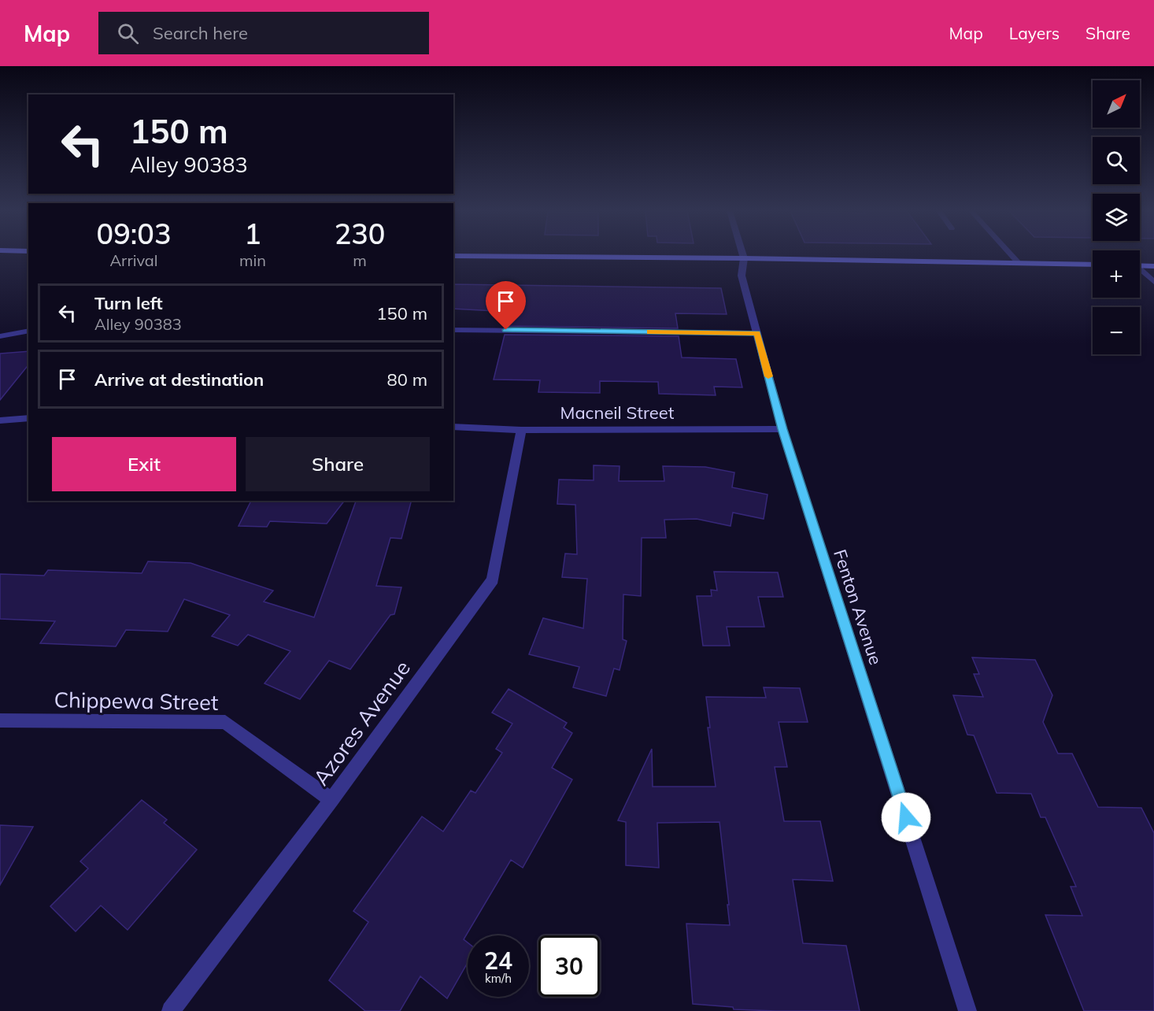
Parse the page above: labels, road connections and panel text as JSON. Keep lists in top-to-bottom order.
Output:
{
  "streets": {
    "street": [
      "Macneil Street",
      "Fenton Avenue",
      "Chippewa Street",
      "Azores Avenue"
    ]
  },
  "crossings": [
    ["Macneil Street", "Fenton Avenue"],
    ["Macneil Street", "Azores Avenue"],
    ["Chippewa Street", "Azores Avenue"]
  ],
  "north": "top right",
  "page": {
    "header": "Map",
    "search": "Search here",
    "nav": ["Map", "Layers", "Share"],
    "map_buttons": ["+", "−"],
    "turn": ["150 m", "Alley 90383"],
    "eta": [
      "09:03",
      "Arrival",
      "1",
      "min",
      "230",
      "m"
    ],
    "list": [
      {
        "name": "Turn left",
        "note": "Alley 90383",
        "value": "150 m"
      },
      {
        "name": "Arrive at destination",
        "value": "80 m"
      }
    ],
    "buttons": ["Exit", "Share"],
    "speed": "24 km/h",
    "limit": "30"
  }
}
